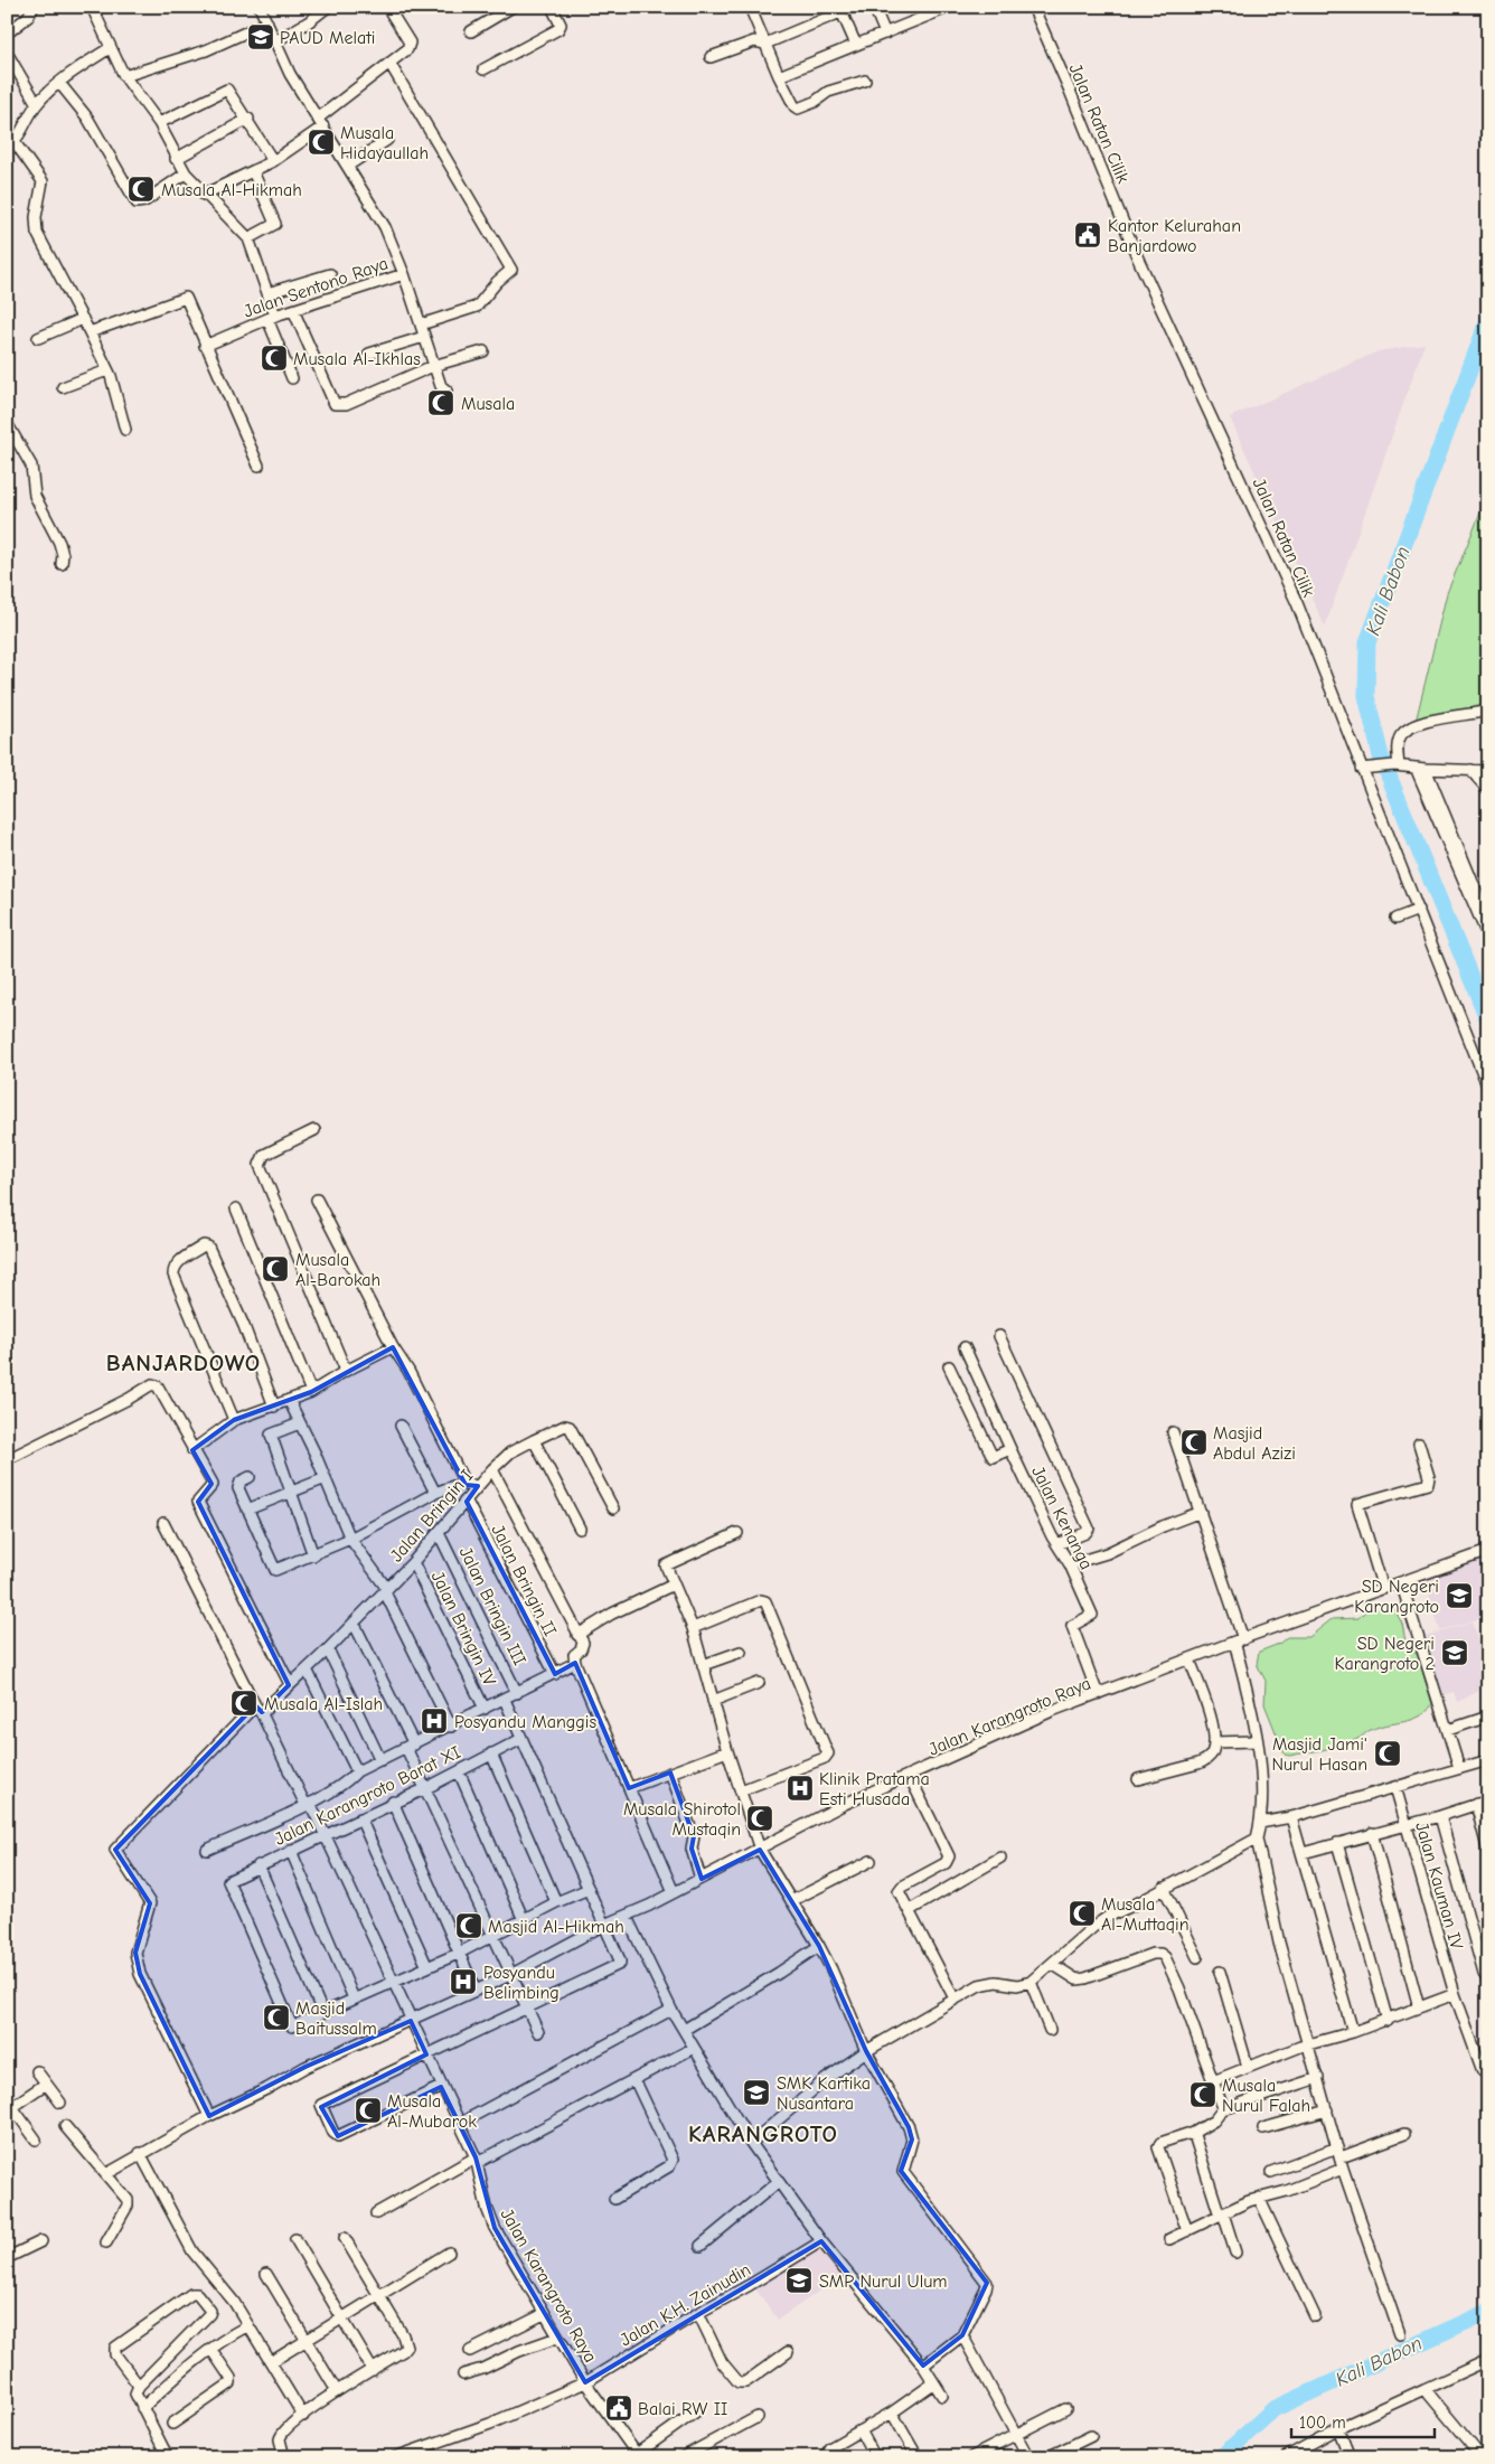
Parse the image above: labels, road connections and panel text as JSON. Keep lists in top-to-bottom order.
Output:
{
  "streets": {
    "street": [
      "Jalan Ratan Cilik",
      "Jalan Sentono Raya",
      "Jalan Bringin I",
      "Jalan Kenanga",
      "Jalan Bringin II",
      "Jalan Bringin III",
      "Jalan Bringin IV",
      "Jalan Karangroto Raya",
      "Jalan Karangroto Barat XI",
      "Jalan Kauman IV",
      "Jalan K.H. Zainudin"
    ]
  },
  "crossings": [
    ["Jalan Bringin I", "Jalan Bringin II"],
    ["Jalan Bringin I", "Jalan Bringin III"],
    ["Jalan Bringin I", "Jalan Bringin IV"],
    ["Jalan Kenanga", "Jalan Karangroto Raya"],
    ["Jalan Karangroto Raya", "Jalan K.H. Zainudin"]
  ],
  "districts": ["BANJARDOWO", "KARANGROTO"],
  "water": ["Kali Babon"],
  "places": {
    "school or university": [
      "PAUD Melati",
      "SD Negeri Karangroto",
      "SD Negeri Karangroto 2",
      "SMK Kartika Nusantara",
      "SMP Nurul Ulum"
    ],
    "mosque": [
      "Musala Hidayaullah",
      "Musala Al-Hikmah",
      "Musala Al-Ikhlas",
      "Musala",
      "Musala Al-Barokah",
      "Masjid Abdul Azizi",
      "Musala Al-Islah",
      "Masjid Jami' Nurul Hasan",
      "Musala Shirotol Mustaqin",
      "Musala Al-Muttaqin",
      "Masjid Al-Hikmah",
      "Masjid Baitussalm",
      "Musala Nurul Falah",
      "Musala Al-Mubarok"
    ],
    "public building": ["Kantor Kelurahan Banjardowo", "Balai RW II"],
    "hospital": ["Posyandu Manggis", "Klinik Pratama Esti Husada", "Posyandu Belimbing"]
  },
  "scale_bar": "100 m"
}
